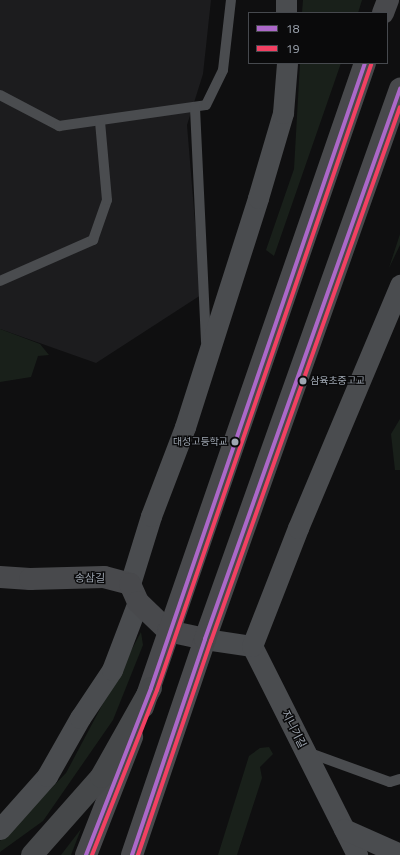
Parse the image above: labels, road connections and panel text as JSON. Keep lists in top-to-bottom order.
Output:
{
  "streets": {
    "street": ["송삼길", "지니기길"]
  },
  "places": ["삼육초중고교", "대성고등학교"],
  "lines": ["transit line 18", "transit line 19"],
  "legend": ["18", "19"]
}
